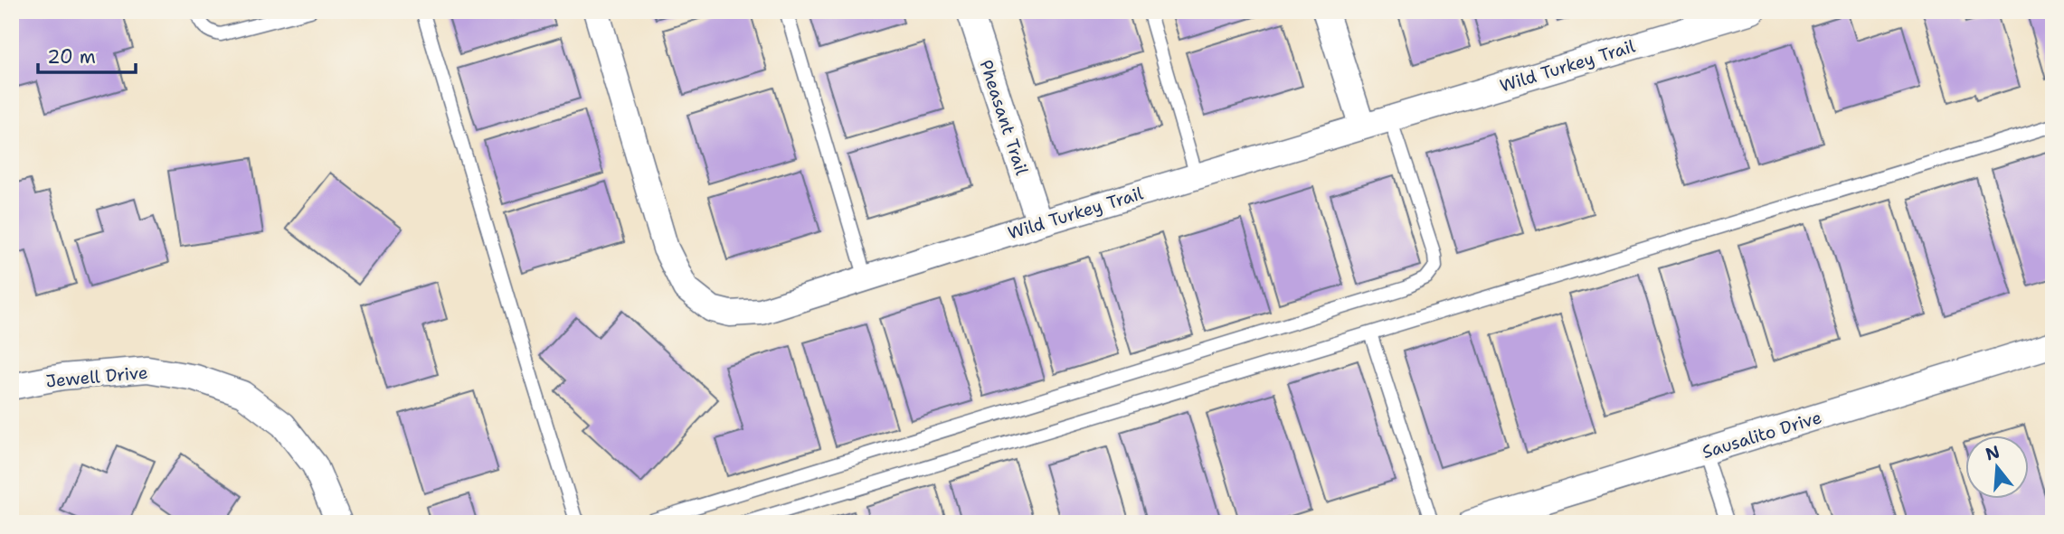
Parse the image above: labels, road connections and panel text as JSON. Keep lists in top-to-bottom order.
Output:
{
  "streets": {
    "street": [
      "Wild Turkey Trail",
      "Pheasant Trail",
      "Jewell Drive",
      "Sausalito Drive"
    ]
  },
  "crossings": [
    ["Wild Turkey Trail", "Pheasant Trail"]
  ],
  "scale_bar": "20 m",
  "north": "top"
}
